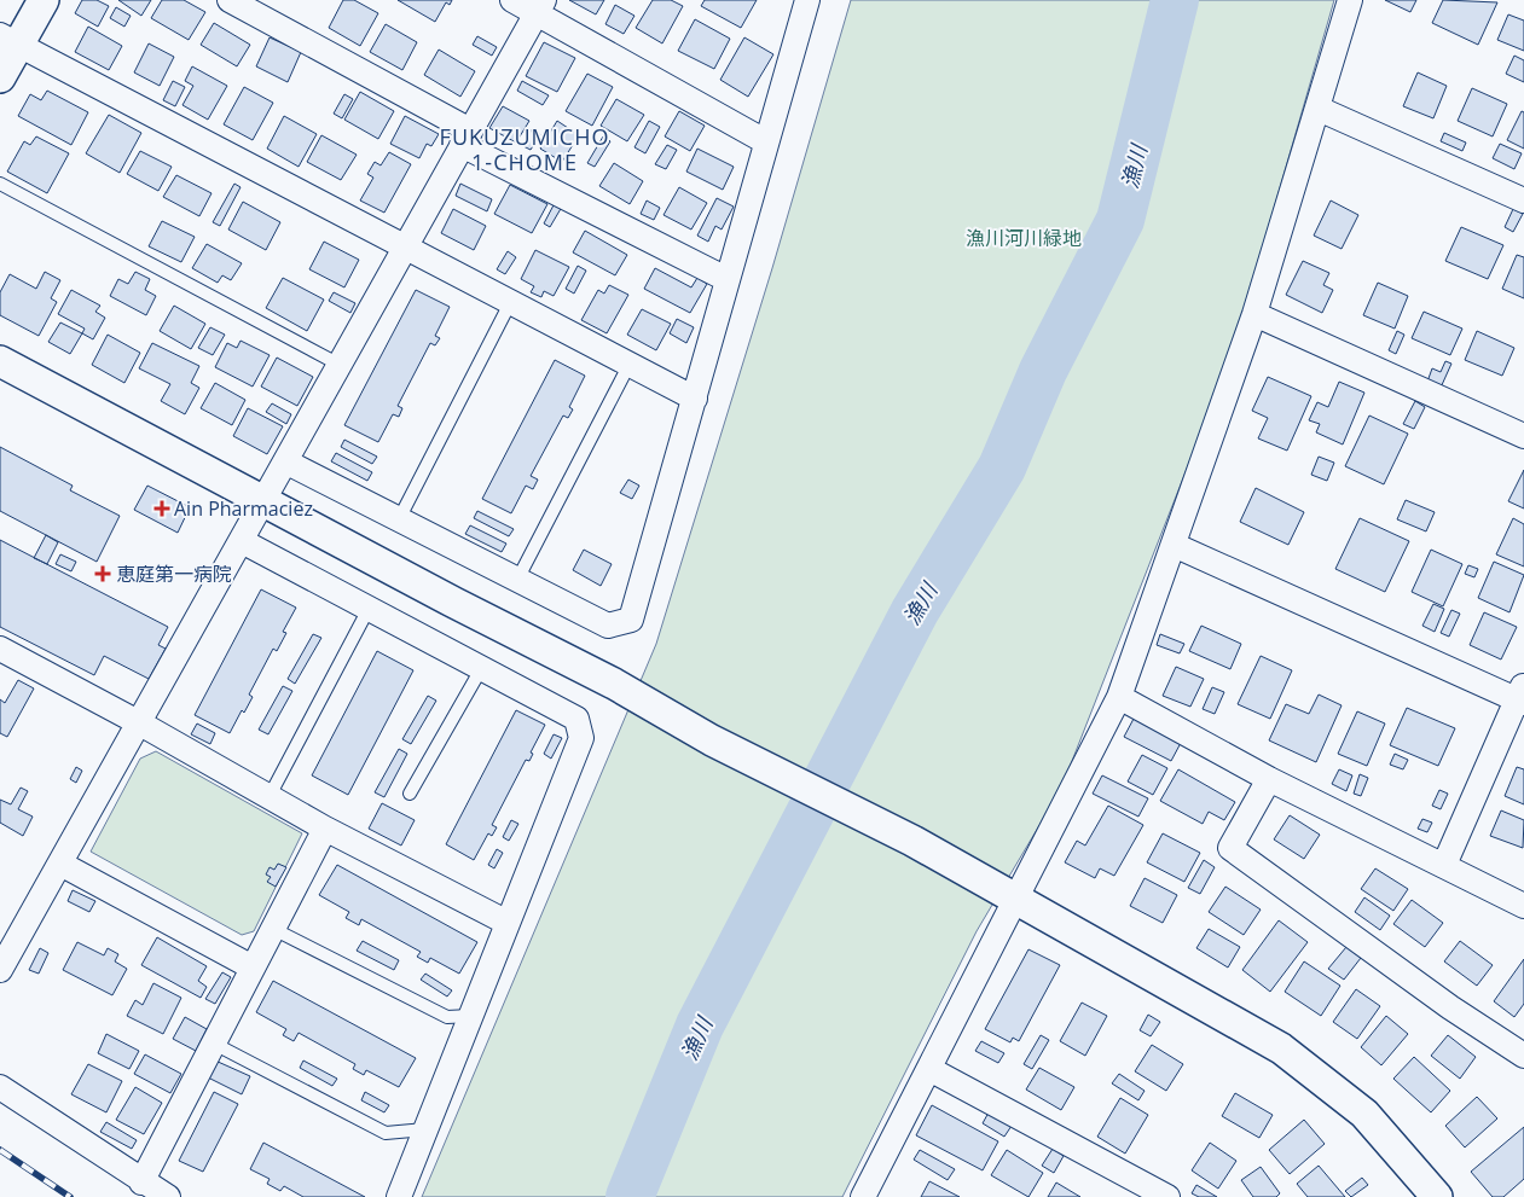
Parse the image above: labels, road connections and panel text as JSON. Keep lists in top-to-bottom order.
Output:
{
  "districts": ["FUKUZUMICHO 1-CHOME"],
  "water": ["漁川"],
  "parks": ["漁川河川緑地"],
  "places": {
    "health": ["Ain Pharmaciez", "恵庭第一病院"]
  }
}
